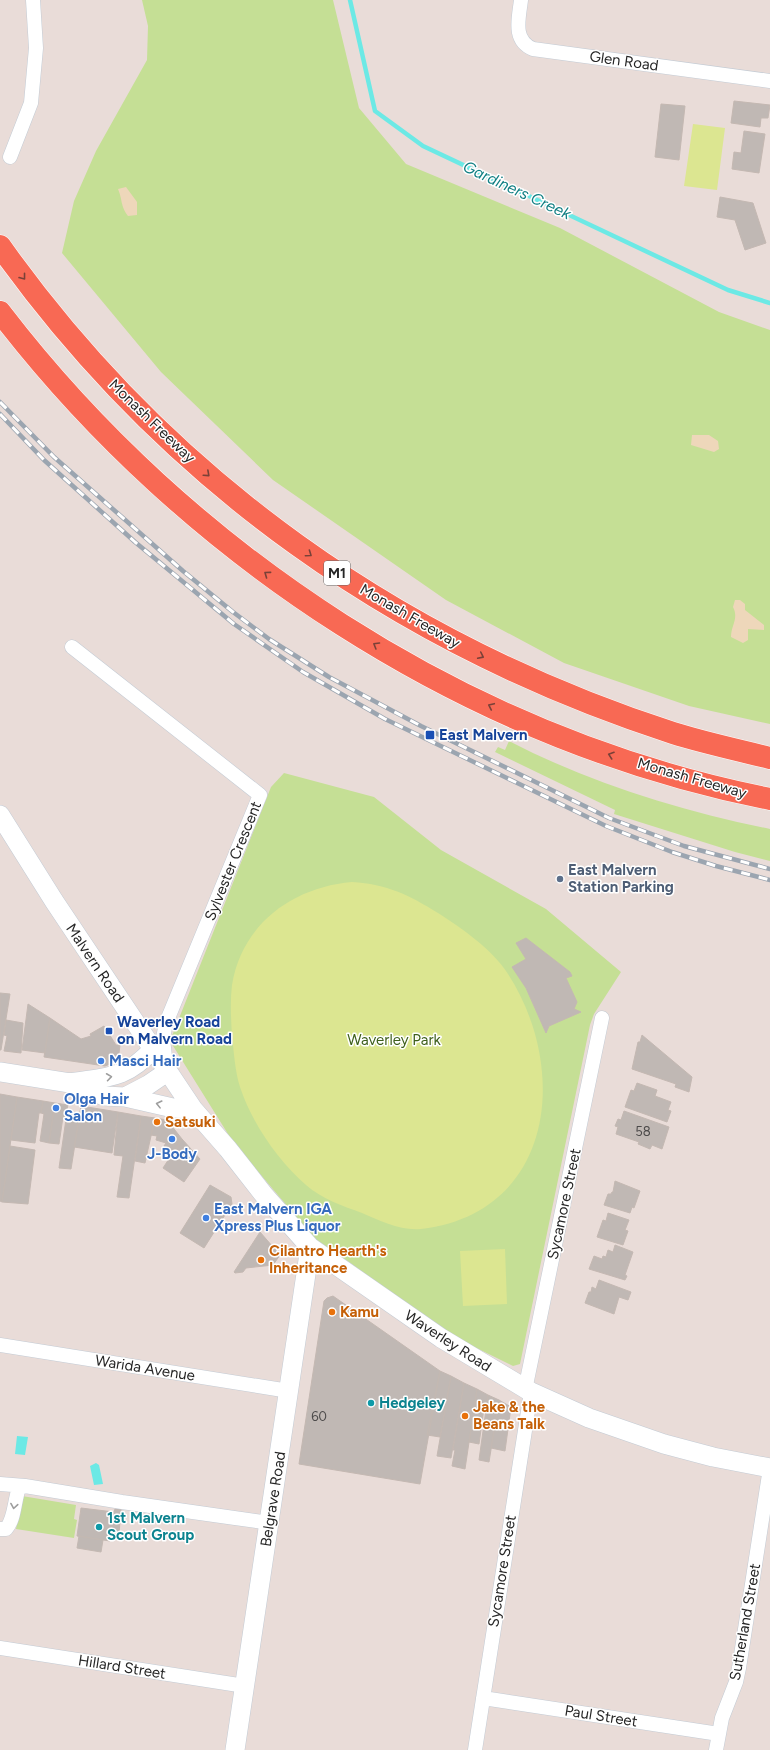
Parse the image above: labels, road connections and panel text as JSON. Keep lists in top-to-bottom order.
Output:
{
  "streets": {
    "highway": ["Monash Freeway", "M1"],
    "main road": ["Malvern Road", "Waverley Road", "Belgrave Road"],
    "street": [
      "Glen Road",
      "Sylvester Crescent",
      "Sycamore Street",
      "Warida Avenue",
      "Sutherland Street",
      "Hillard Street",
      "Paul Street"
    ]
  },
  "crossings": [
    ["Sylvester Crescent", "Malvern Road"],
    ["Malvern Road", "Waverley Road"],
    ["Sycamore Street", "Waverley Road"],
    ["Sycamore Street", "Paul Street"],
    ["Waverley Road", "Belgrave Road"],
    ["Waverley Road", "Sutherland Street"],
    ["Warida Avenue", "Belgrave Road"],
    ["Belgrave Road", "Hillard Street"],
    ["Sutherland Street", "Paul Street"]
  ],
  "water": ["Gardiners Creek"],
  "parks": ["Waverley Park"],
  "places": {
    "transit": ["East Malvern", "Waverley Road on Malvern Road"],
    "other": [
      "East Malvern Station Parking",
      "Masci Hair",
      "Olga Hair Salon",
      "Satsuki",
      "J-Body",
      "East Malvern IGA Xpress Plus Liquor",
      "Cilantro Hearth's Inheritance",
      "Kamu",
      "Hedgeley",
      "Jake & the Beans Talk",
      "1st Malvern Scout Group"
    ]
  },
  "house_numbers": ["58", "60"]
}
